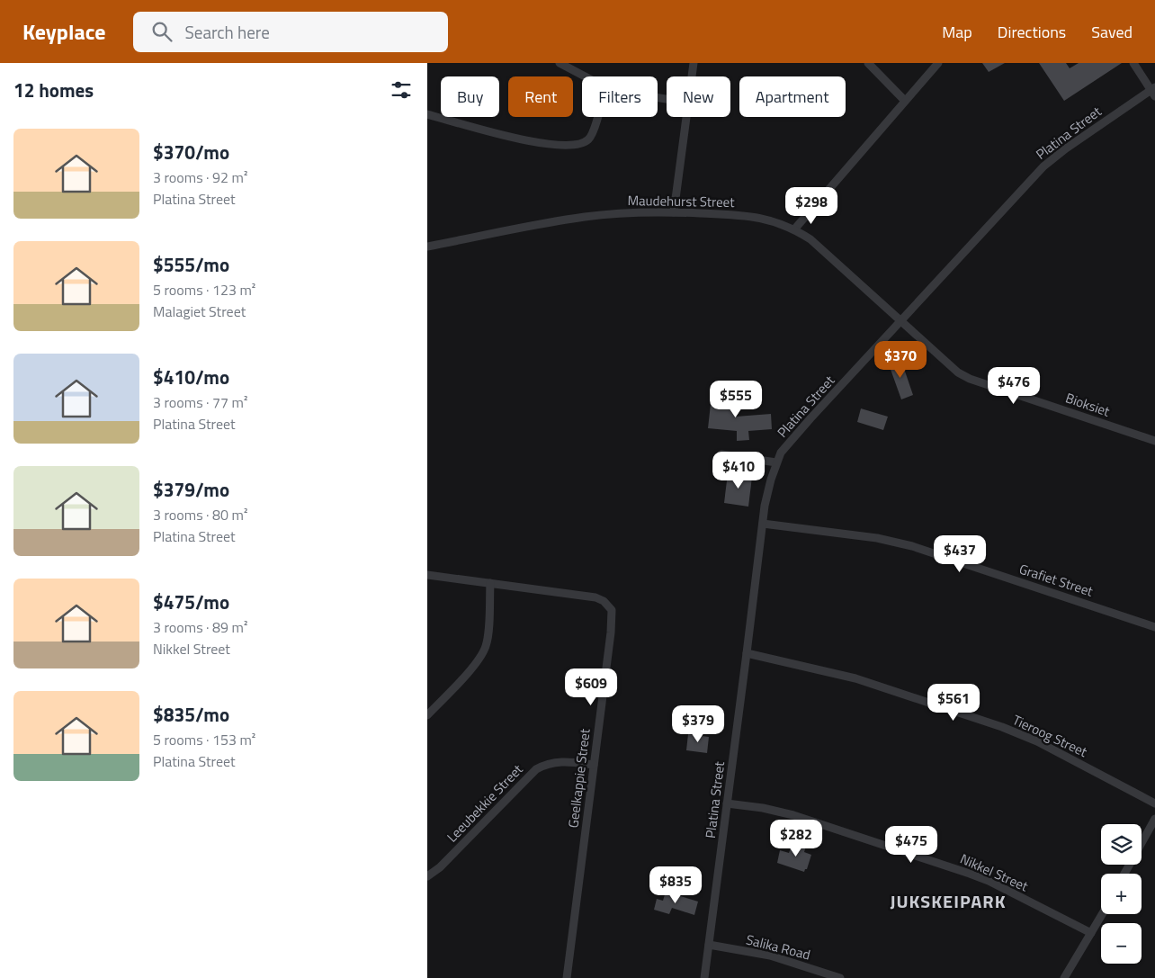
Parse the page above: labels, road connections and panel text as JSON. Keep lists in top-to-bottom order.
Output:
{
  "streets": {
    "street": [
      "Platina Street",
      "Maudehurst Street",
      "Bioksiet",
      "Grafiet Street",
      "Tieroog Street",
      "Geelkappie Street",
      "Leeubekkie Street",
      "Nikkel Street",
      "Salika Road"
    ]
  },
  "crossings": [
    ["Platina Street", "Maudehurst Street"],
    ["Platina Street", "Bioksiet"],
    ["Platina Street", "Grafiet Street"],
    ["Platina Street", "Tieroog Street"],
    ["Platina Street", "Nikkel Street"],
    ["Platina Street", "Salika Road"],
    ["Maudehurst Street", "Bioksiet"],
    ["Geelkappie Street", "Leeubekkie Street"]
  ],
  "districts": ["JUKSKEIPARK"],
  "page": {
    "header": "Keyplace",
    "search": "Search here",
    "nav": ["Map", "Directions", "Saved"],
    "heading": "12 homes",
    "chip": [
      "Buy",
      "Rent",
      "Filters",
      "New",
      "Apartment"
    ],
    "list": [
      {
        "name": "$370/mo",
        "note": "3 rooms · 92 m² · Platina Street"
      },
      {
        "name": "$555/mo",
        "note": "5 rooms · 123 m² · Malagiet Street"
      },
      {
        "name": "$410/mo",
        "note": "3 rooms · 77 m² · Platina Street"
      },
      {
        "name": "$379/mo",
        "note": "3 rooms · 80 m² · Platina Street"
      },
      {
        "name": "$475/mo",
        "note": "3 rooms · 89 m² · Nikkel Street"
      },
      {
        "name": "$835/mo",
        "note": "5 rooms · 153 m² · Platina Street"
      }
    ],
    "price": [
      "$298",
      "$370",
      "$476",
      "$555",
      "$410",
      "$437",
      "$609",
      "$561",
      "$379",
      "$282",
      "$475",
      "$835"
    ],
    "map_buttons": ["+", "−"]
  }
}
